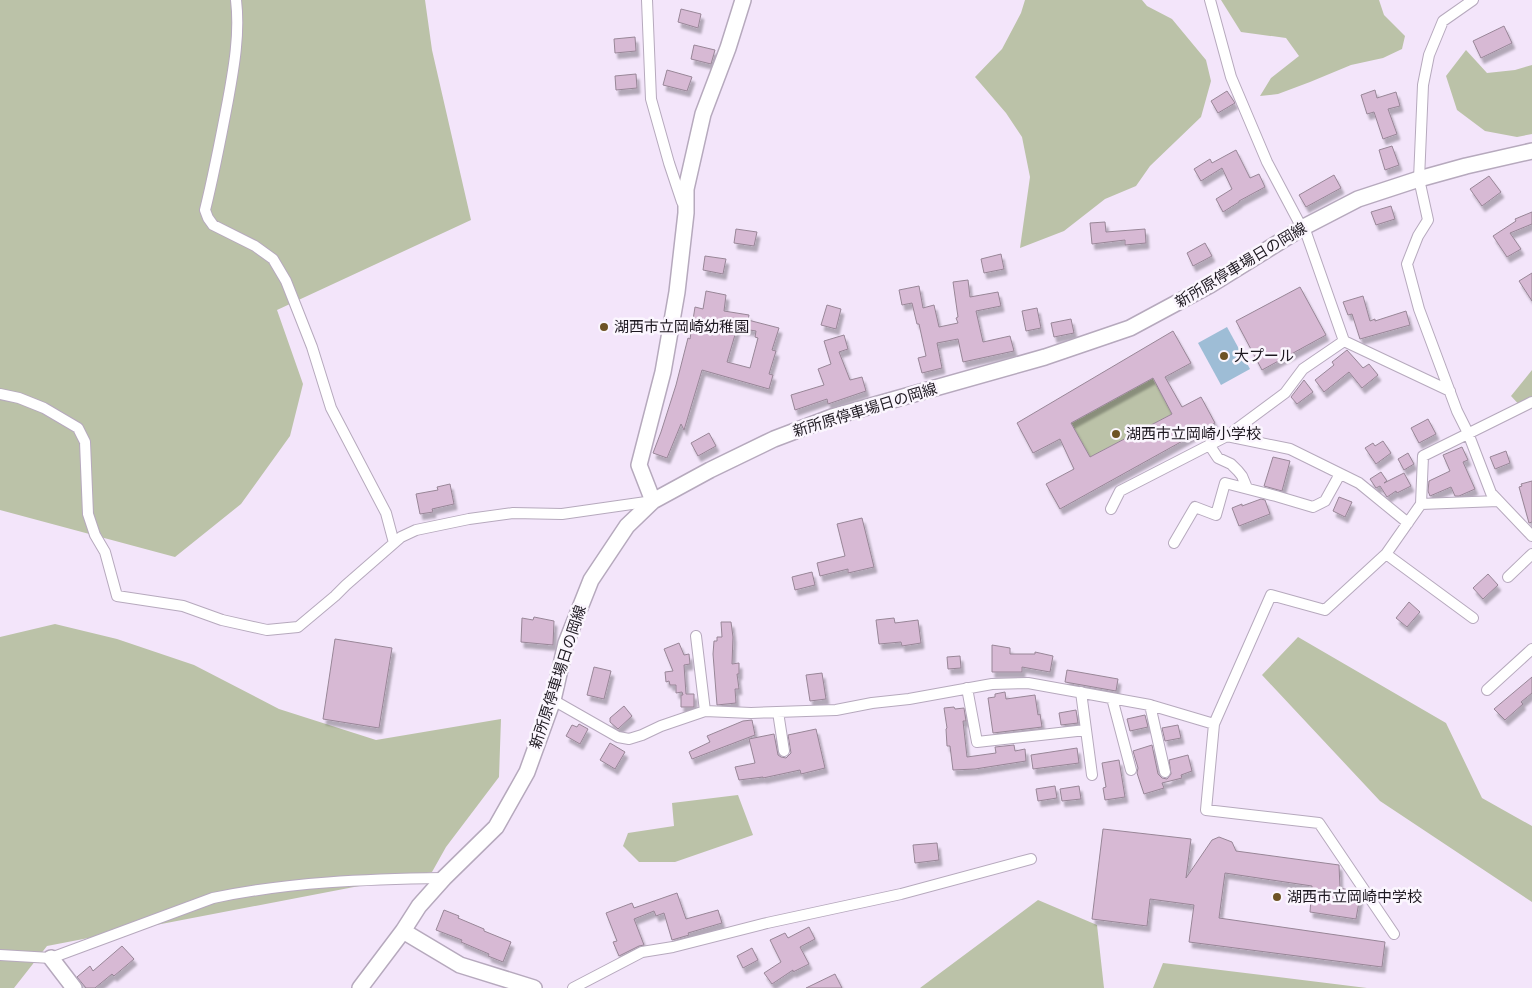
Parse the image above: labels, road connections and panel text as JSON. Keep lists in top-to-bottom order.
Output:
{
  "streets": {
    "main road": ["新所原停車場日の岡線"]
  },
  "places": [
    "湖西市立岡崎幼稚園",
    "大プール",
    "湖西市立岡崎小学校",
    "湖西市立岡崎中学校"
  ]
}
